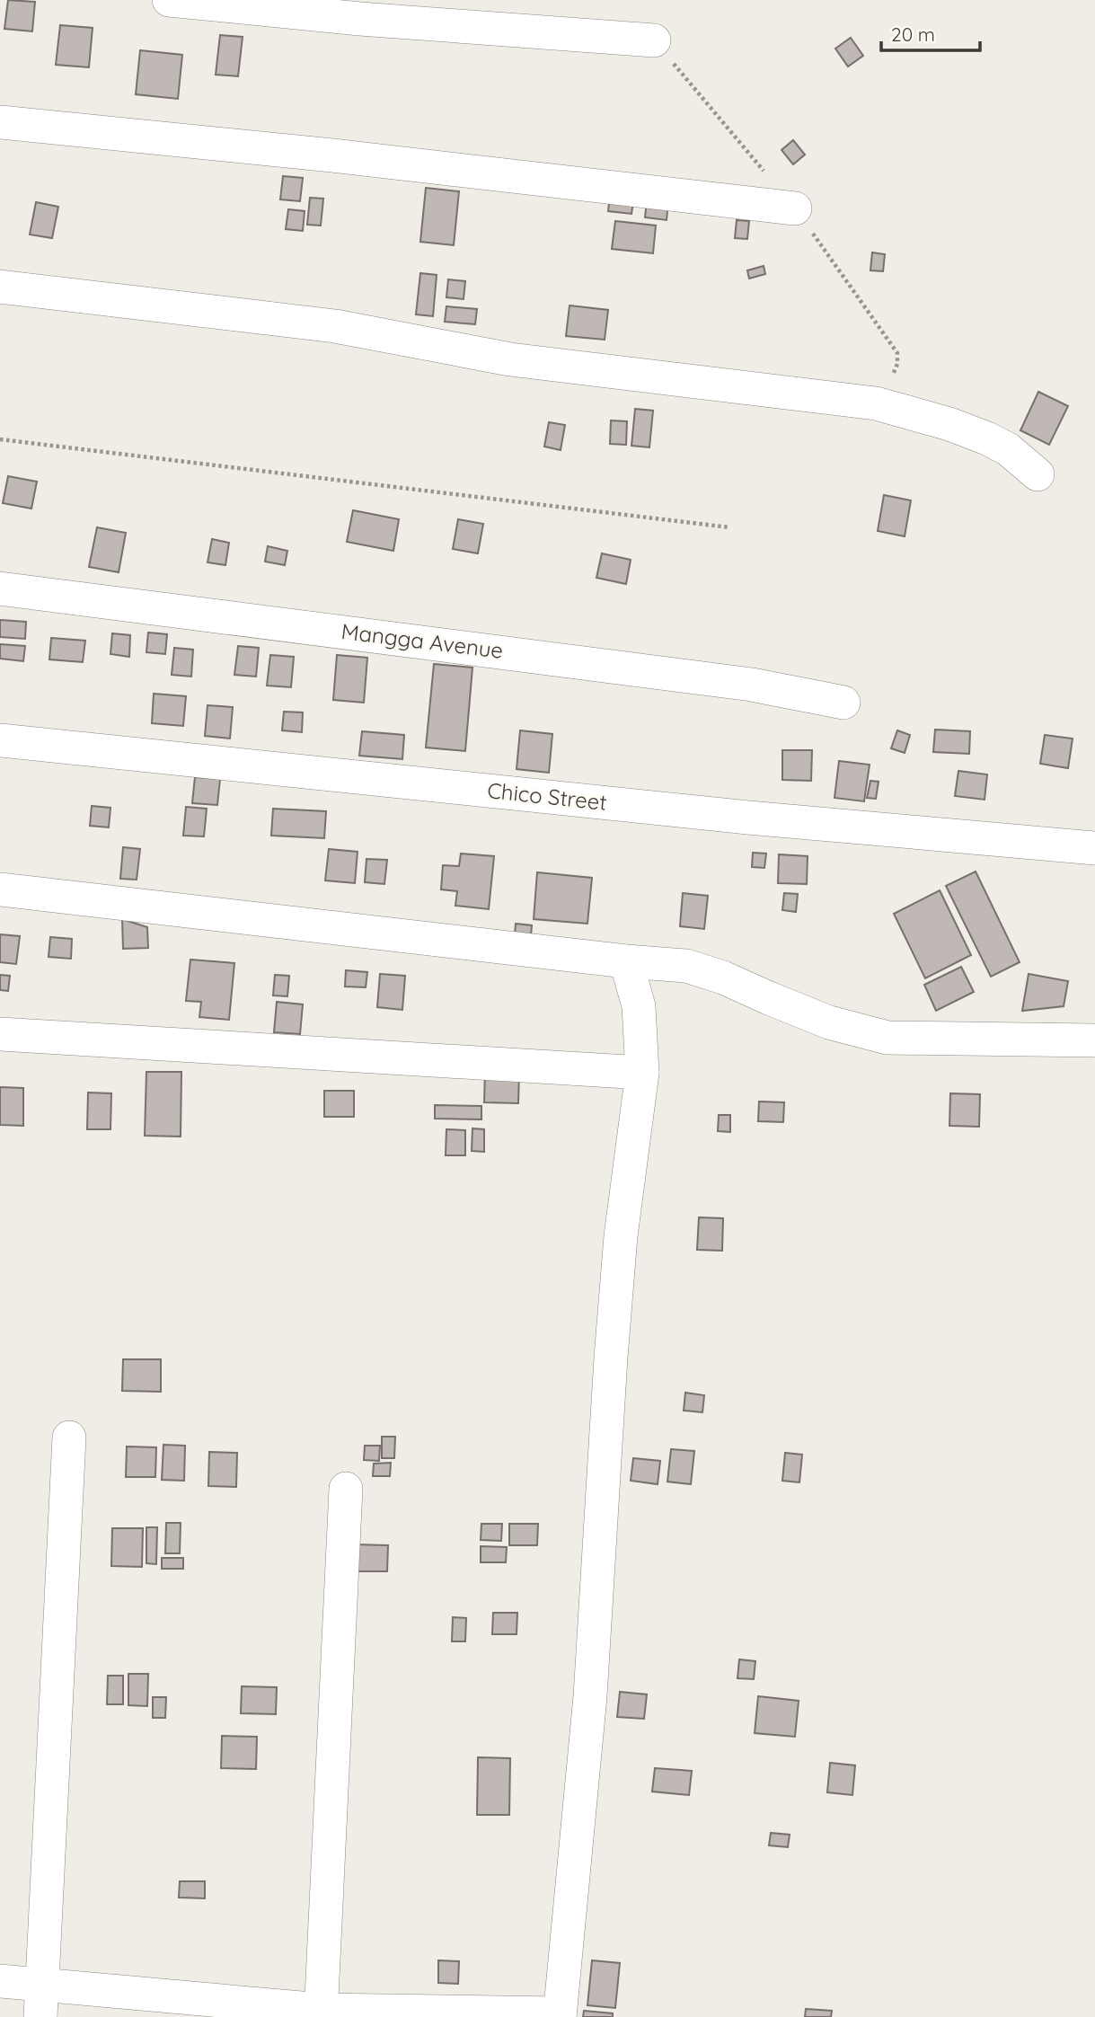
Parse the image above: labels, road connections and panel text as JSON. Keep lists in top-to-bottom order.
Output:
{
  "streets": {
    "street": ["Mangga Avenue", "Chico Street"]
  },
  "scale_bar": "20 m"
}
